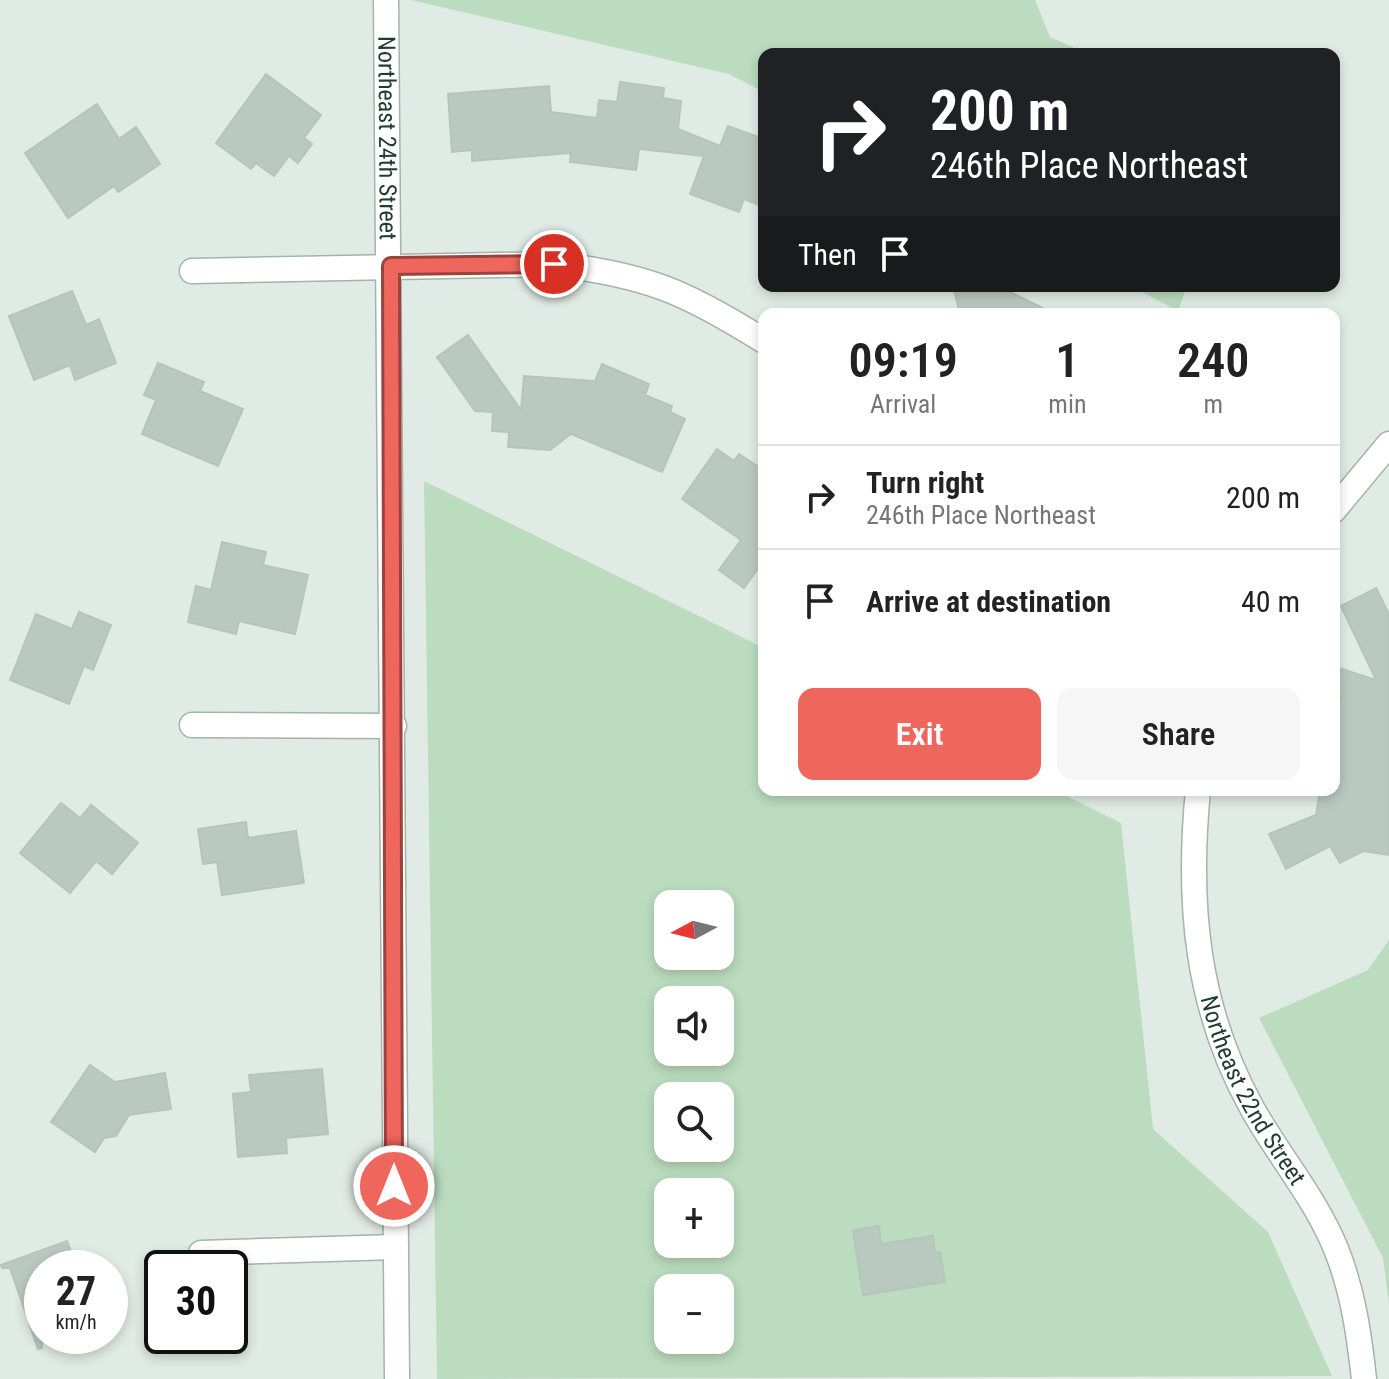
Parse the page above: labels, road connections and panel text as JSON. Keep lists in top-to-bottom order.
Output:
{
  "streets": {
    "street": ["Northeast 24th Street", "Northeast 22nd Street"]
  },
  "north": "left",
  "page": {
    "turn": ["200 m", "246th Place Northeast"],
    "then": "Then",
    "eta": [
      "09:19",
      "Arrival",
      "1",
      "min",
      "240",
      "m"
    ],
    "list": [
      {
        "name": "Turn right",
        "note": "246th Place Northeast",
        "value": "200 m"
      },
      {
        "name": "Arrive at destination",
        "value": "40 m"
      }
    ],
    "buttons": ["Exit", "Share"],
    "map_buttons": ["+", "−"],
    "speed": "27 km/h",
    "limit": "30"
  }
}
